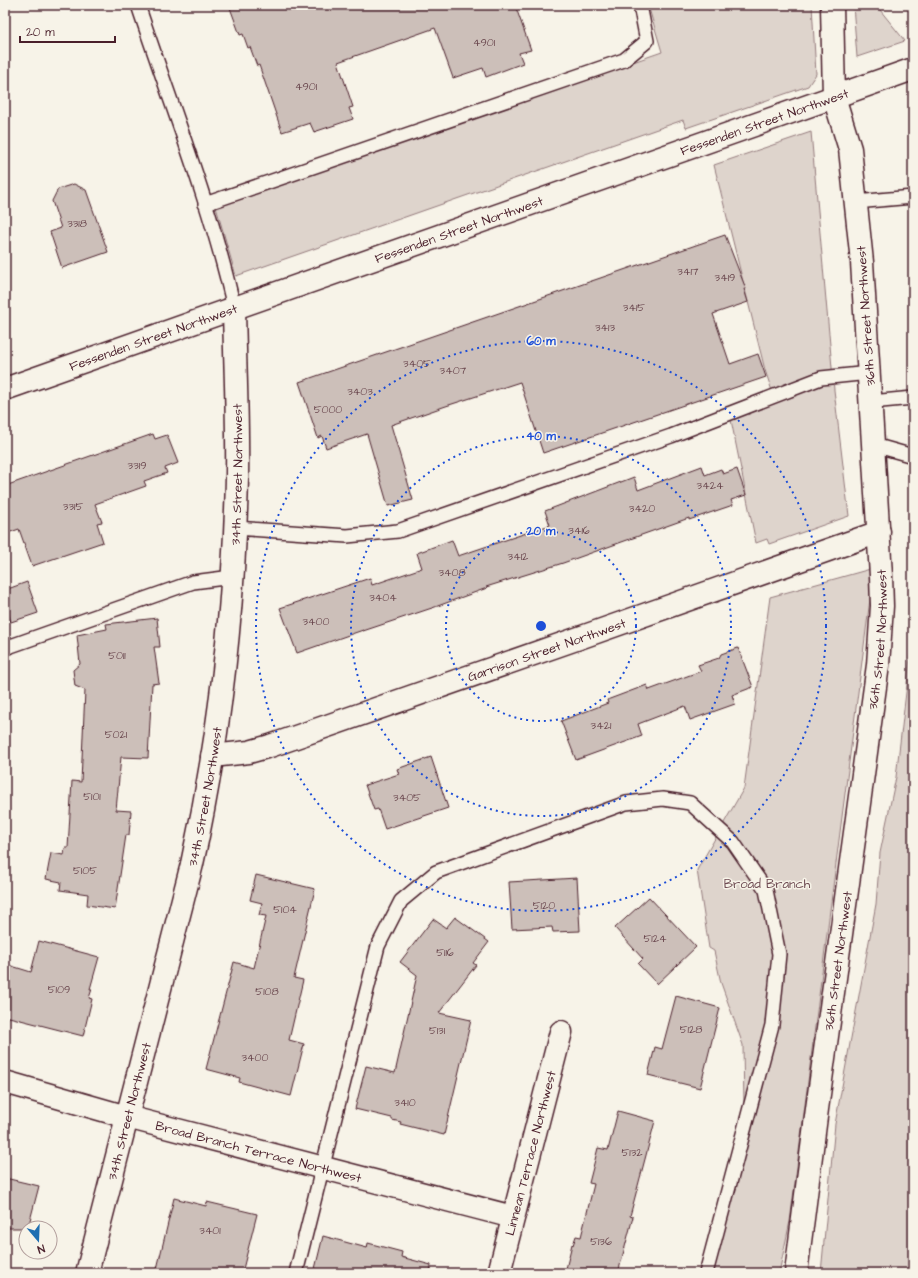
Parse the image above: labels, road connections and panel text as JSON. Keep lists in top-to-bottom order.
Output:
{
  "streets": {
    "street": [
      "Fessenden Street Northwest",
      "36th Street Northwest",
      "34th Street Northwest",
      "Garrison Street Northwest",
      "Broad Branch Terrace Northwest",
      "Linnean Terrace Northwest"
    ]
  },
  "crossings": [
    ["Fessenden Street Northwest", "36th Street Northwest"],
    ["Fessenden Street Northwest", "34th Street Northwest"],
    ["36th Street Northwest", "Garrison Street Northwest"],
    ["34th Street Northwest", "Garrison Street Northwest"],
    ["34th Street Northwest", "Broad Branch Terrace Northwest"],
    ["Broad Branch Terrace Northwest", "Linnean Terrace Northwest"]
  ],
  "parks": ["Broad Branch"],
  "house_numbers": [
    "4901",
    "4901",
    "3318",
    "3417",
    "3419",
    "3415",
    "3413",
    "3405",
    "3407",
    "3403",
    "5000",
    "3319",
    "3424",
    "3315",
    "3420",
    "3416",
    "3412",
    "3408",
    "3404",
    "3400",
    "5011",
    "3421",
    "5021",
    "5101",
    "3405",
    "5105",
    "5120",
    "5104",
    "5124",
    "5116",
    "5109",
    "5108",
    "5128",
    "5131",
    "3400",
    "3410",
    "5132",
    "3401",
    "5136"
  ],
  "scale_bar": "20 m",
  "north": "bottom",
  "rings": ["60 m", "40 m", "20 m"]
}
